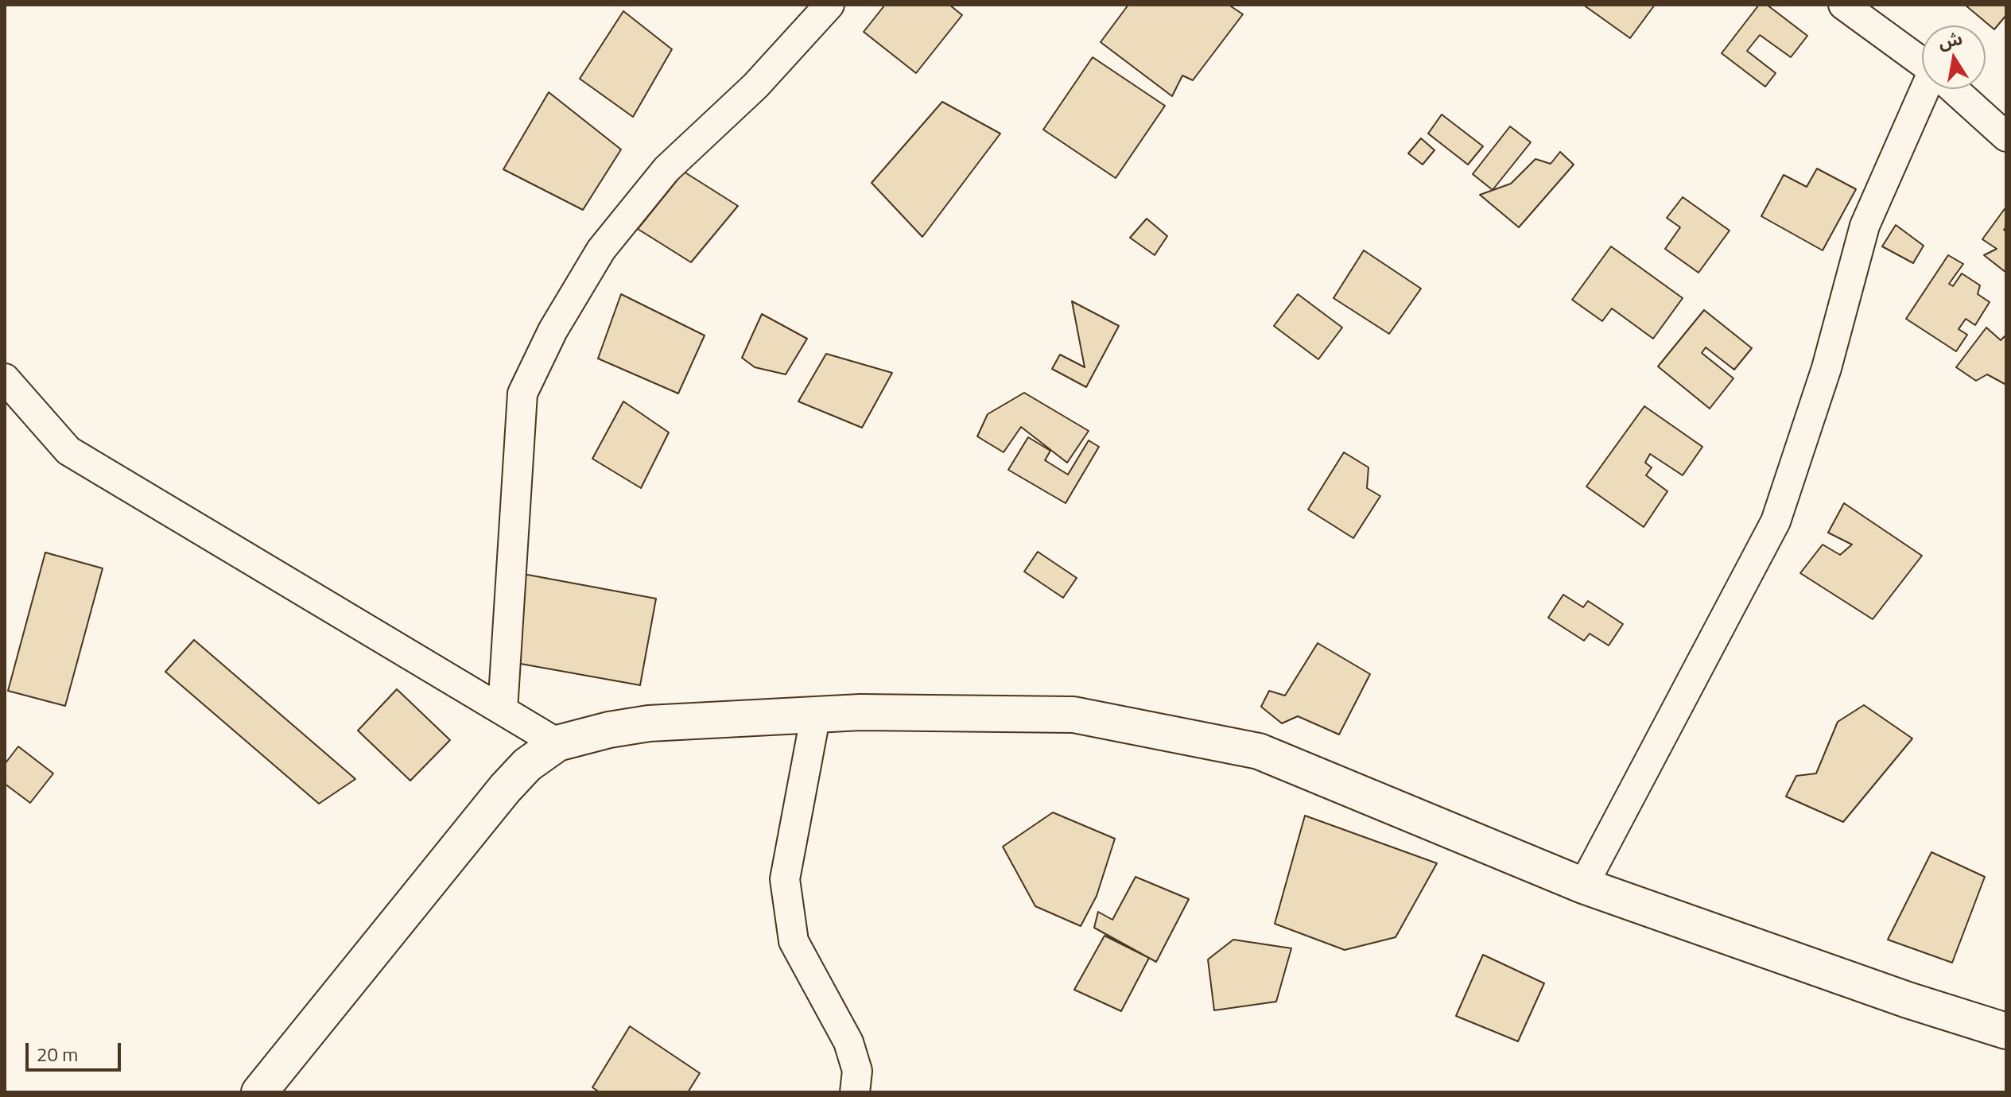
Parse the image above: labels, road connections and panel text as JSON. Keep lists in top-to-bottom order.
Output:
{
  "scale_bar": "20 m",
  "north": "top"
}
